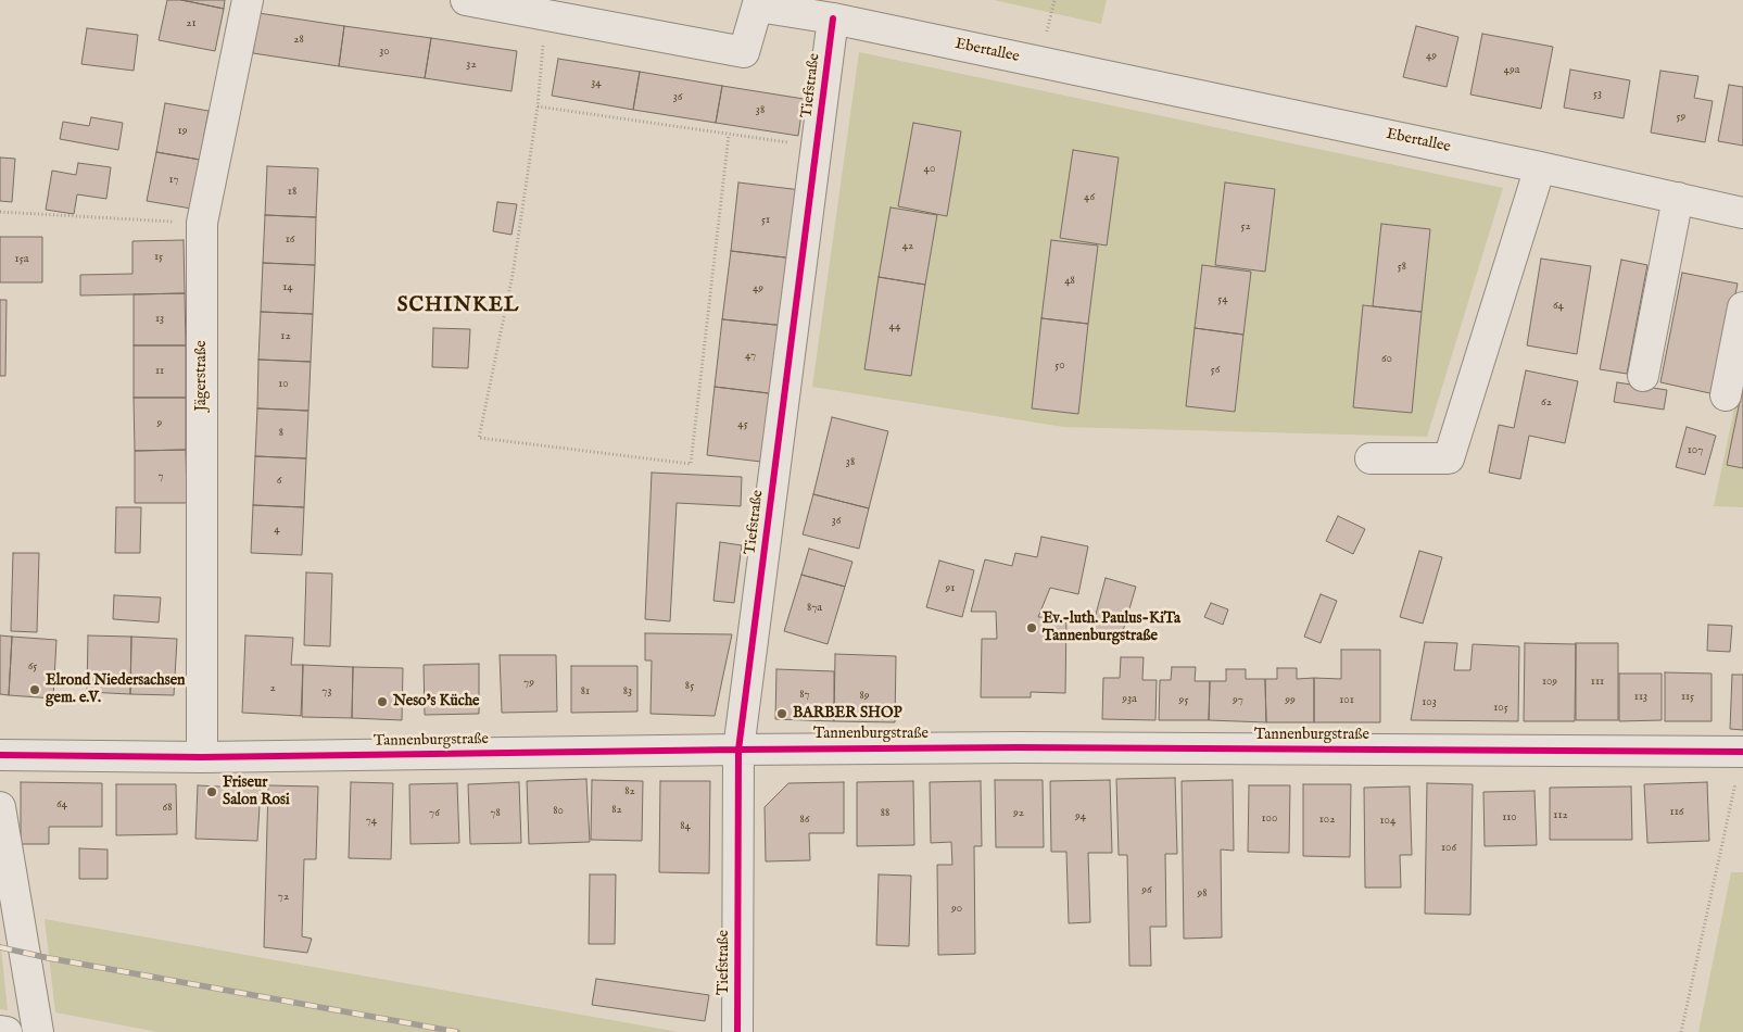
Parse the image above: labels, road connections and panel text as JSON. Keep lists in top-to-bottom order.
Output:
{
  "streets": {
    "street": [
      "Ebertallee",
      "Tiefstraße",
      "Jägerstraße",
      "Tannenburgstraße"
    ]
  },
  "crossings": [
    ["Ebertallee", "Tiefstraße"],
    ["Tiefstraße", "Tannenburgstraße"],
    ["Jägerstraße", "Tannenburgstraße"]
  ],
  "districts": ["SCHINKEL"],
  "places": [
    "Ev.-luth. Paulus-KiTa Tannenburgstraße",
    "Elrond Niedersachsen gem. e.V.",
    "Neso's Küche",
    "BARBER SHOP",
    "Friseur Salon Rosi"
  ],
  "house_numbers": [
    "21",
    "28",
    "30",
    "49",
    "32",
    "49a",
    "34",
    "53",
    "36",
    "38",
    "59",
    "19",
    "40",
    "17",
    "18",
    "46",
    "51",
    "52",
    "16",
    "42",
    "15",
    "15a",
    "58",
    "48",
    "14",
    "49",
    "54",
    "64",
    "13",
    "44",
    "12",
    "47",
    "60",
    "50",
    "56",
    "11",
    "10",
    "62",
    "9",
    "45",
    "8",
    "107",
    "38",
    "7",
    "6",
    "36",
    "4",
    "91",
    "87a",
    "65",
    "109",
    "111",
    "79",
    "85",
    "2",
    "73",
    "81",
    "83",
    "87",
    "89",
    "113",
    "115",
    "93a",
    "95",
    "97",
    "99",
    "101",
    "103",
    "105",
    "82",
    "64",
    "68",
    "82",
    "80",
    "116",
    "76",
    "78",
    "88",
    "92",
    "112",
    "94",
    "110",
    "100",
    "86",
    "102",
    "74",
    "104",
    "84",
    "106",
    "96",
    "98",
    "72",
    "90"
  ]
}
